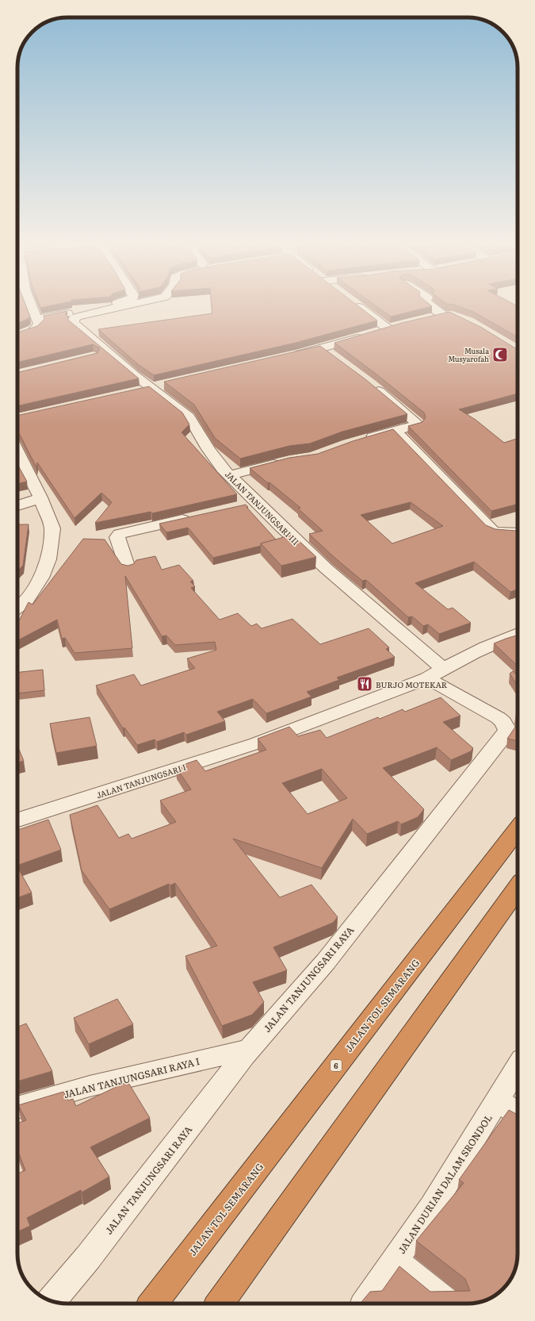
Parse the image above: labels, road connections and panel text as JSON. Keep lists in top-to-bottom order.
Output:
{
  "streets": {
    "highway": ["JALAN TOL SEMARANG", "6"],
    "street": [
      "JALAN TANJUNGSARI III",
      "JALAN TANJUNGSARI I",
      "JALAN TANJUNGSARI RAYA",
      "JALAN TANJUNGSARI RAYA I",
      "JALAN DURIAN DALAM SRONDOL"
    ]
  },
  "crossings": [
    ["JALAN TANJUNGSARI III", "JALAN TANJUNGSARI I"],
    ["JALAN TANJUNGSARI III", "JALAN TANJUNGSARI RAYA"],
    ["JALAN TANJUNGSARI I", "JALAN TANJUNGSARI RAYA"],
    ["JALAN TANJUNGSARI RAYA", "JALAN TANJUNGSARI RAYA I"]
  ],
  "places": {
    "mosque": ["Musala Musyarofah"],
    "restaurant": ["BURJO MOTEKAR"]
  }
}
